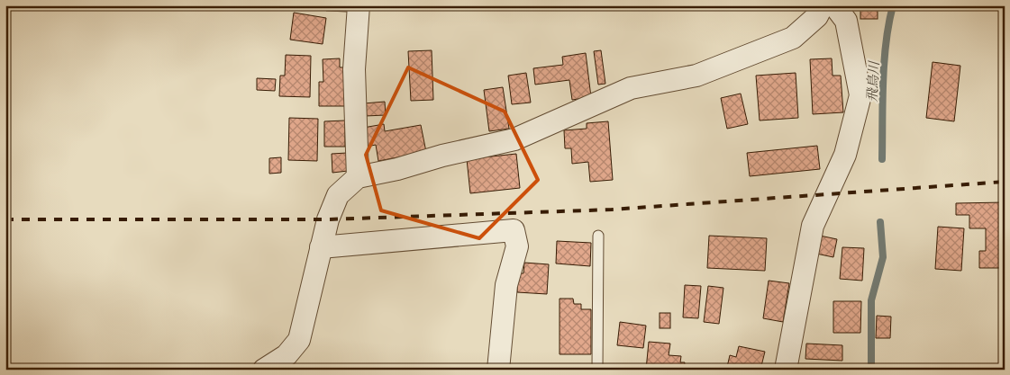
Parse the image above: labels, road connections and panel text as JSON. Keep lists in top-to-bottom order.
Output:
{
  "water": ["飛鳥川"]
}
